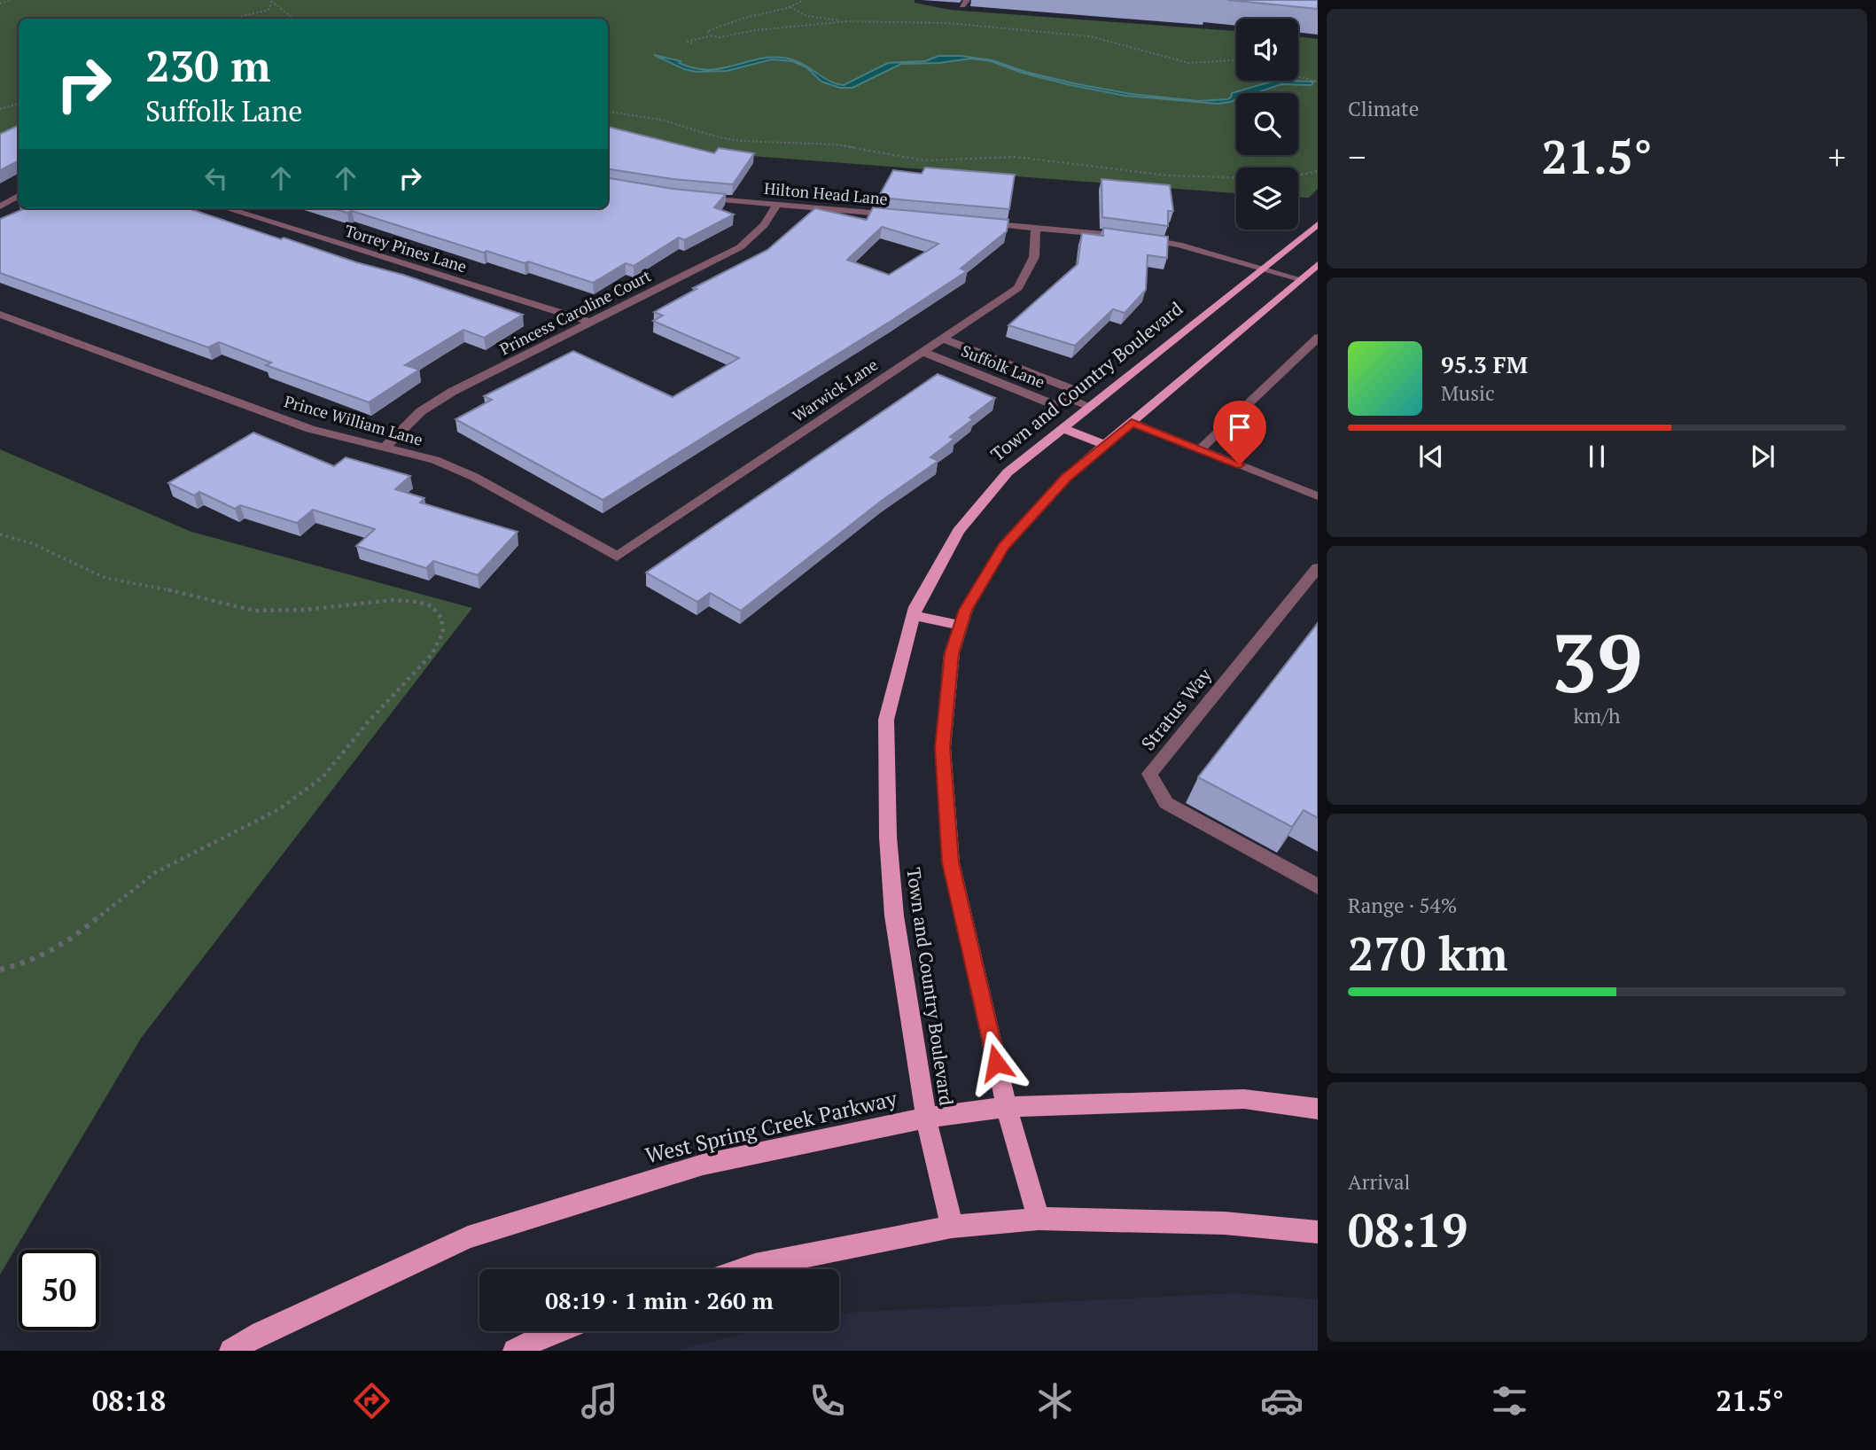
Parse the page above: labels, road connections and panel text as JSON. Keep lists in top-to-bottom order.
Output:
{
  "streets": {
    "main road": ["Town and Country Boulevard", "West Spring Creek Parkway"],
    "street": [
      "Hilton Head Lane",
      "Torrey Pines Lane",
      "Princess Caroline Court",
      "Suffolk Lane",
      "Warwick Lane",
      "Prince William Lane",
      "Stratus Way"
    ]
  },
  "crossings": [
    ["Hilton Head Lane", "Princess Caroline Court"],
    ["Torrey Pines Lane", "Princess Caroline Court"],
    ["Princess Caroline Court", "Prince William Lane"],
    ["Suffolk Lane", "Town and Country Boulevard"],
    ["Suffolk Lane", "Warwick Lane"],
    ["Town and Country Boulevard", "West Spring Creek Parkway"],
    ["Warwick Lane", "Prince William Lane"]
  ],
  "page": {
    "tile": [
      "Climate",
      ["39", "km/h"],
      ["Range · 54%", "270 km"],
      ["Arrival", "08:19"]
    ],
    "turn": ["230 m", "Suffolk Lane"],
    "heat": ["−", "21.5°", "+"],
    "song": ["95.3 FM", "Music"],
    "limit": "50",
    "trip": "08:19 · 1 min · 260 m",
    "tabs": ["08:18", "21.5°"]
  }
}
